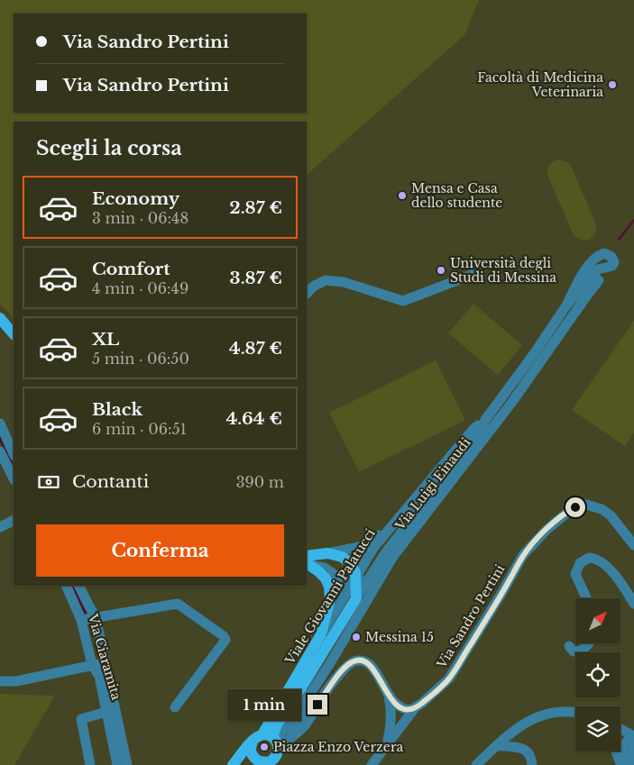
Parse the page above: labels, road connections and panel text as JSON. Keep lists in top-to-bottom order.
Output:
{
  "streets": {
    "main road": ["Viale Giovanni Palatucci"],
    "street": ["Via Luigi Einaudi", "Via Sandro Pertini", "Via Ciaramita"]
  },
  "crossings": [
    ["Via Luigi Einaudi", "Viale Giovanni Palatucci"]
  ],
  "places": [
    "Facoltà di Medicina Veterinaria",
    "Mensa e Casa dello studente",
    "Università degli Studi di Messina",
    "Messina 15",
    "Piazza Enzo Verzera"
  ],
  "north": "top right",
  "page": {
    "banner": ["Via Sandro Pertini", "Via Sandro Pertini"],
    "heading": "Scegli la corsa",
    "list": [
      {
        "name": "Economy",
        "note": "3 min · 06:48",
        "value": "2.87 €"
      },
      {
        "name": "Comfort",
        "note": "4 min · 06:49",
        "value": "3.87 €"
      },
      {
        "name": "XL",
        "note": "5 min · 06:50",
        "value": "4.87 €"
      },
      {
        "name": "Black",
        "note": "6 min · 06:51",
        "value": "4.64 €"
      }
    ],
    "pay": ["Contanti", "390 m"],
    "buttons": "Conferma",
    "bubble": "1 min"
  }
}
